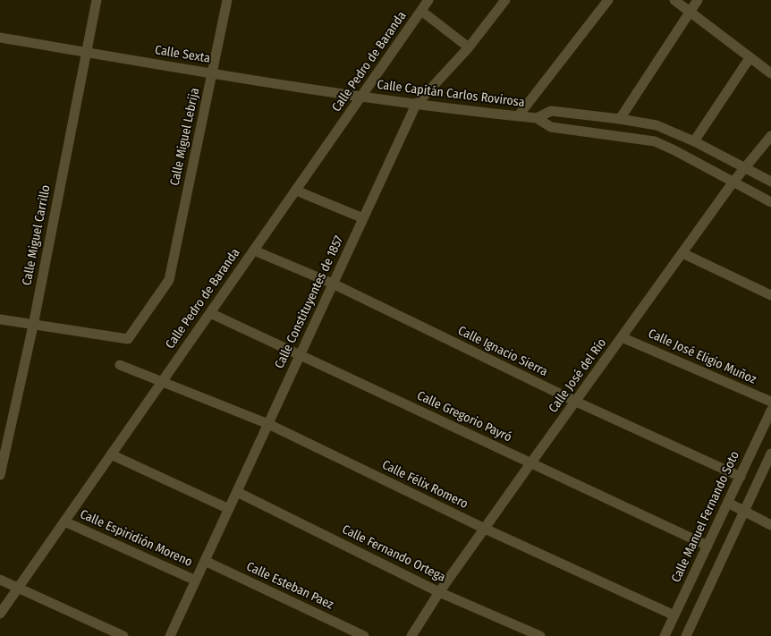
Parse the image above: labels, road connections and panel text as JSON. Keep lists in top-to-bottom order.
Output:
{
  "streets": {
    "street": [
      "Calle Sexta",
      "Calle Pedro de Baranda",
      "Calle Capitán Carlos Rovirosa",
      "Calle Miguel Lebrija",
      "Calle Miguel Carrillo",
      "Calle Constituyentes de 1857",
      "Calle Ignacio Sierra",
      "Calle José Eligio Muñoz",
      "Calle José del Río",
      "Calle Gregorio Payró",
      "Calle Félix Romero",
      "Calle Manuel Fernando Soto",
      "Calle Espiridión Moreno",
      "Calle Fernando Ortega",
      "Calle Esteban Paez"
    ]
  },
  "crossings": [
    ["Calle Sexta", "Calle Pedro de Baranda"],
    ["Calle Sexta", "Calle Capitán Carlos Rovirosa"],
    ["Calle Sexta", "Calle Miguel Lebrija"],
    ["Calle Sexta", "Calle Miguel Carrillo"],
    ["Calle Pedro de Baranda", "Calle Capitán Carlos Rovirosa"],
    ["Calle Pedro de Baranda", "Calle Ignacio Sierra"],
    ["Calle Pedro de Baranda", "Calle Gregorio Payró"],
    ["Calle Pedro de Baranda", "Calle Félix Romero"],
    ["Calle Pedro de Baranda", "Calle Espiridión Moreno"],
    ["Calle Capitán Carlos Rovirosa", "Calle Constituyentes de 1857"],
    ["Calle Capitán Carlos Rovirosa", "Calle José del Río"],
    ["Calle Miguel Lebrija", "Calle Miguel Carrillo"],
    ["Calle Constituyentes de 1857", "Calle Ignacio Sierra"],
    ["Calle Constituyentes de 1857", "Calle Gregorio Payró"],
    ["Calle Constituyentes de 1857", "Calle Félix Romero"],
    ["Calle Constituyentes de 1857", "Calle Espiridión Moreno"],
    ["Calle Constituyentes de 1857", "Calle Fernando Ortega"],
    ["Calle Constituyentes de 1857", "Calle Esteban Paez"],
    ["Calle Ignacio Sierra", "Calle José del Río"],
    ["Calle Ignacio Sierra", "Calle Manuel Fernando Soto"],
    ["Calle José Eligio Muñoz", "Calle José del Río"],
    ["Calle José del Río", "Calle Gregorio Payró"],
    ["Calle José del Río", "Calle Félix Romero"],
    ["Calle José del Río", "Calle Fernando Ortega"],
    ["Calle Gregorio Payró", "Calle Manuel Fernando Soto"],
    ["Calle Félix Romero", "Calle Manuel Fernando Soto"]
  ]
}
